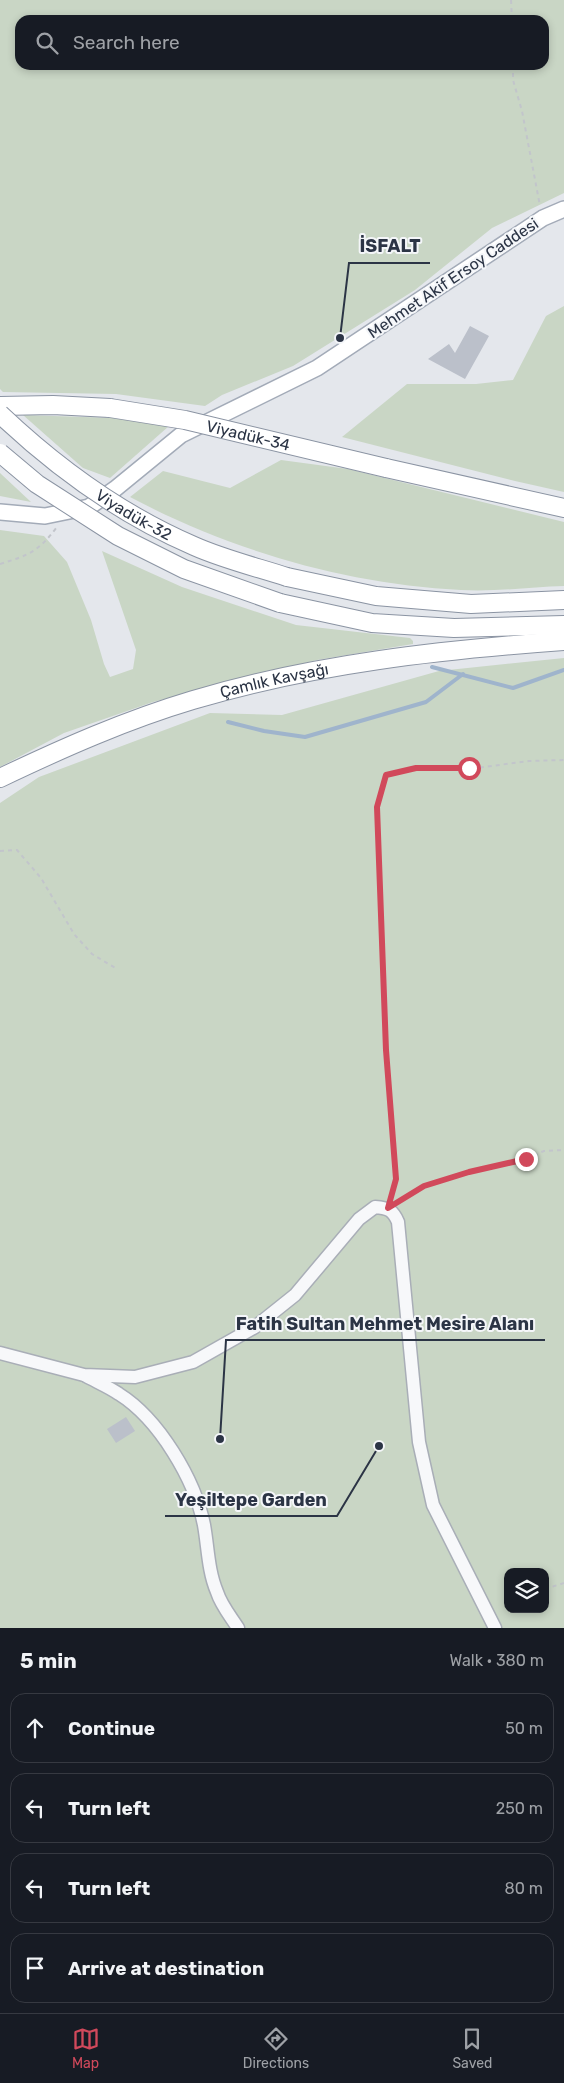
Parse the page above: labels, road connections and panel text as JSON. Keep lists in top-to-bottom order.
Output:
{
  "streets": {
    "highway": ["Viyadük-34", "Viyadük-32", "Çamlık Kavşağı"],
    "main road": ["Mehmet Akif Ersoy Caddesi"]
  },
  "places": ["İSFALT", "Fatih Sultan Mehmet Mesire Alanı", "Yeşiltepe Garden"],
  "page": {
    "search": "Search here",
    "heading": ["5 min", "Walk · 380 m"],
    "list": [
      ["Continue", "50 m"],
      ["Turn left", "250 m"],
      ["Turn left", "80 m"],
      "Arrive at destination"
    ],
    "nav": ["Map", "Directions", "Saved"]
  }
}
